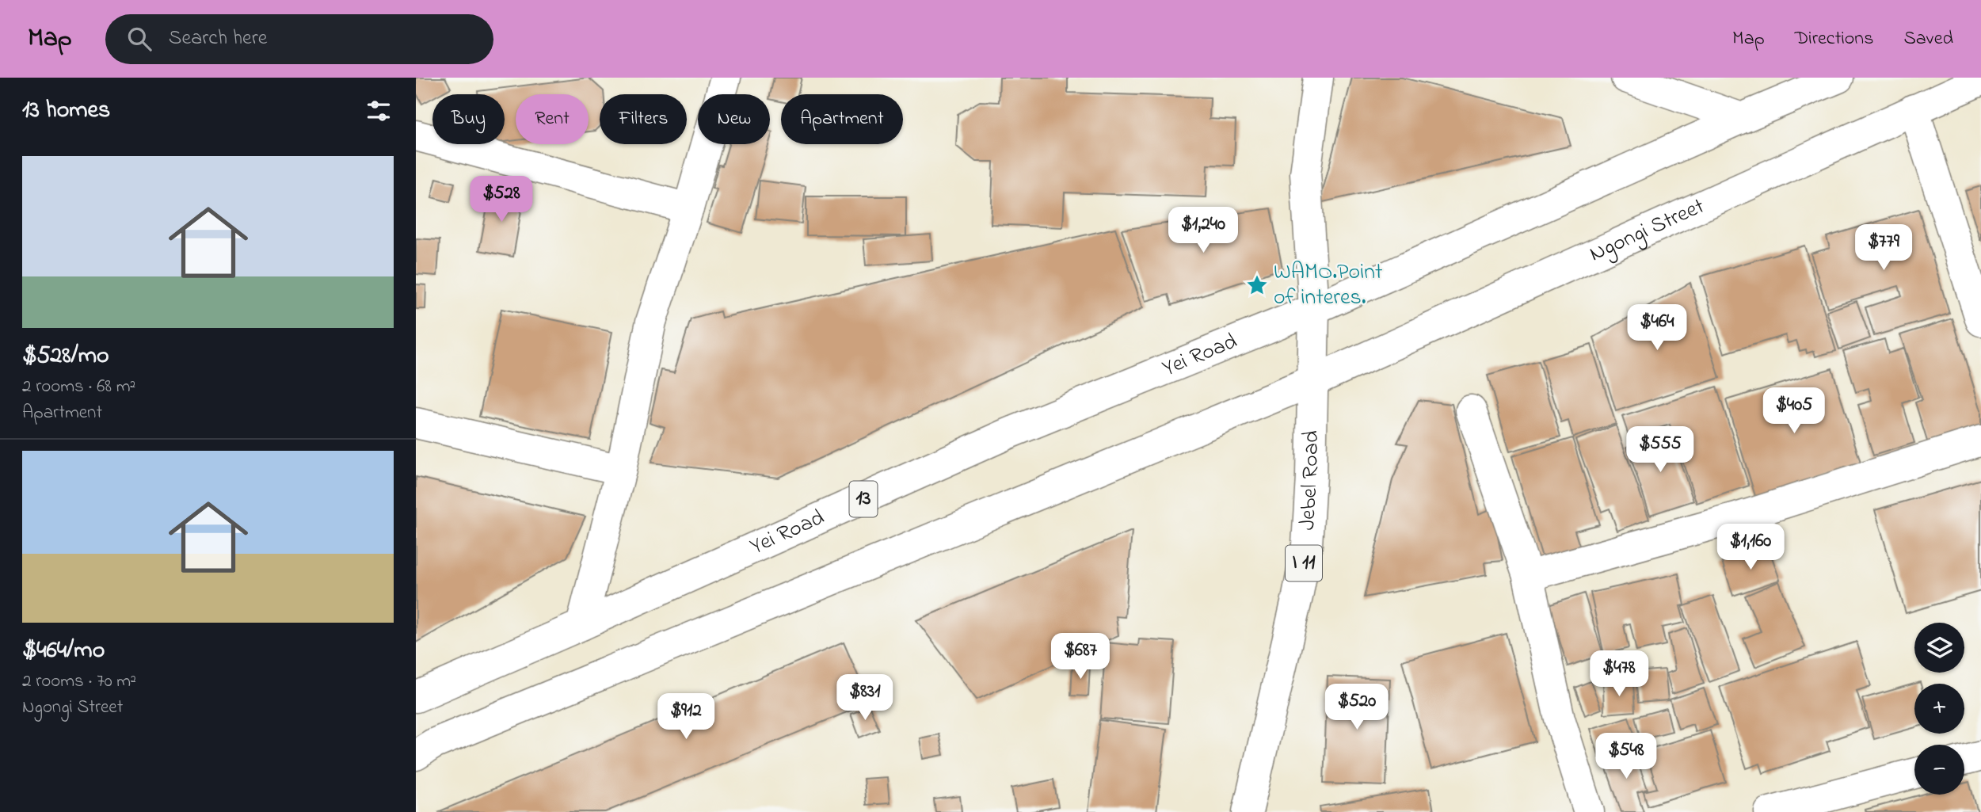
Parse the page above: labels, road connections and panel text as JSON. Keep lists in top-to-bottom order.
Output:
{
  "streets": {
    "main road": [
      "Ngongi Street",
      "Yei Road",
      "Jebel Road",
      "13",
      "I 11"
    ]
  },
  "crossings": [
    ["Ngongi Street", "Jebel Road"],
    ["Yei Road", "Jebel Road"]
  ],
  "places": {
    "place": ["WAMO.Point of interes."]
  },
  "page": {
    "header": "Map",
    "search": "Search here",
    "nav": ["Map", "Directions", "Saved"],
    "heading": "13 homes",
    "chip": [
      "Buy",
      "Rent",
      "Filters",
      "New",
      "Apartment"
    ],
    "list": [
      {
        "name": "$528/mo",
        "note": "2 rooms · 68 m² · Apartment"
      },
      {
        "name": "$464/mo",
        "note": "2 rooms · 70 m² · Ngongi Street"
      }
    ],
    "price": [
      "$528",
      "$1,240",
      "$779",
      "$464",
      "$405",
      "$555",
      "$1,160",
      "$687",
      "$478",
      "$831",
      "$520",
      "$912",
      "$548"
    ],
    "map_buttons": ["+", "−"]
  }
}
